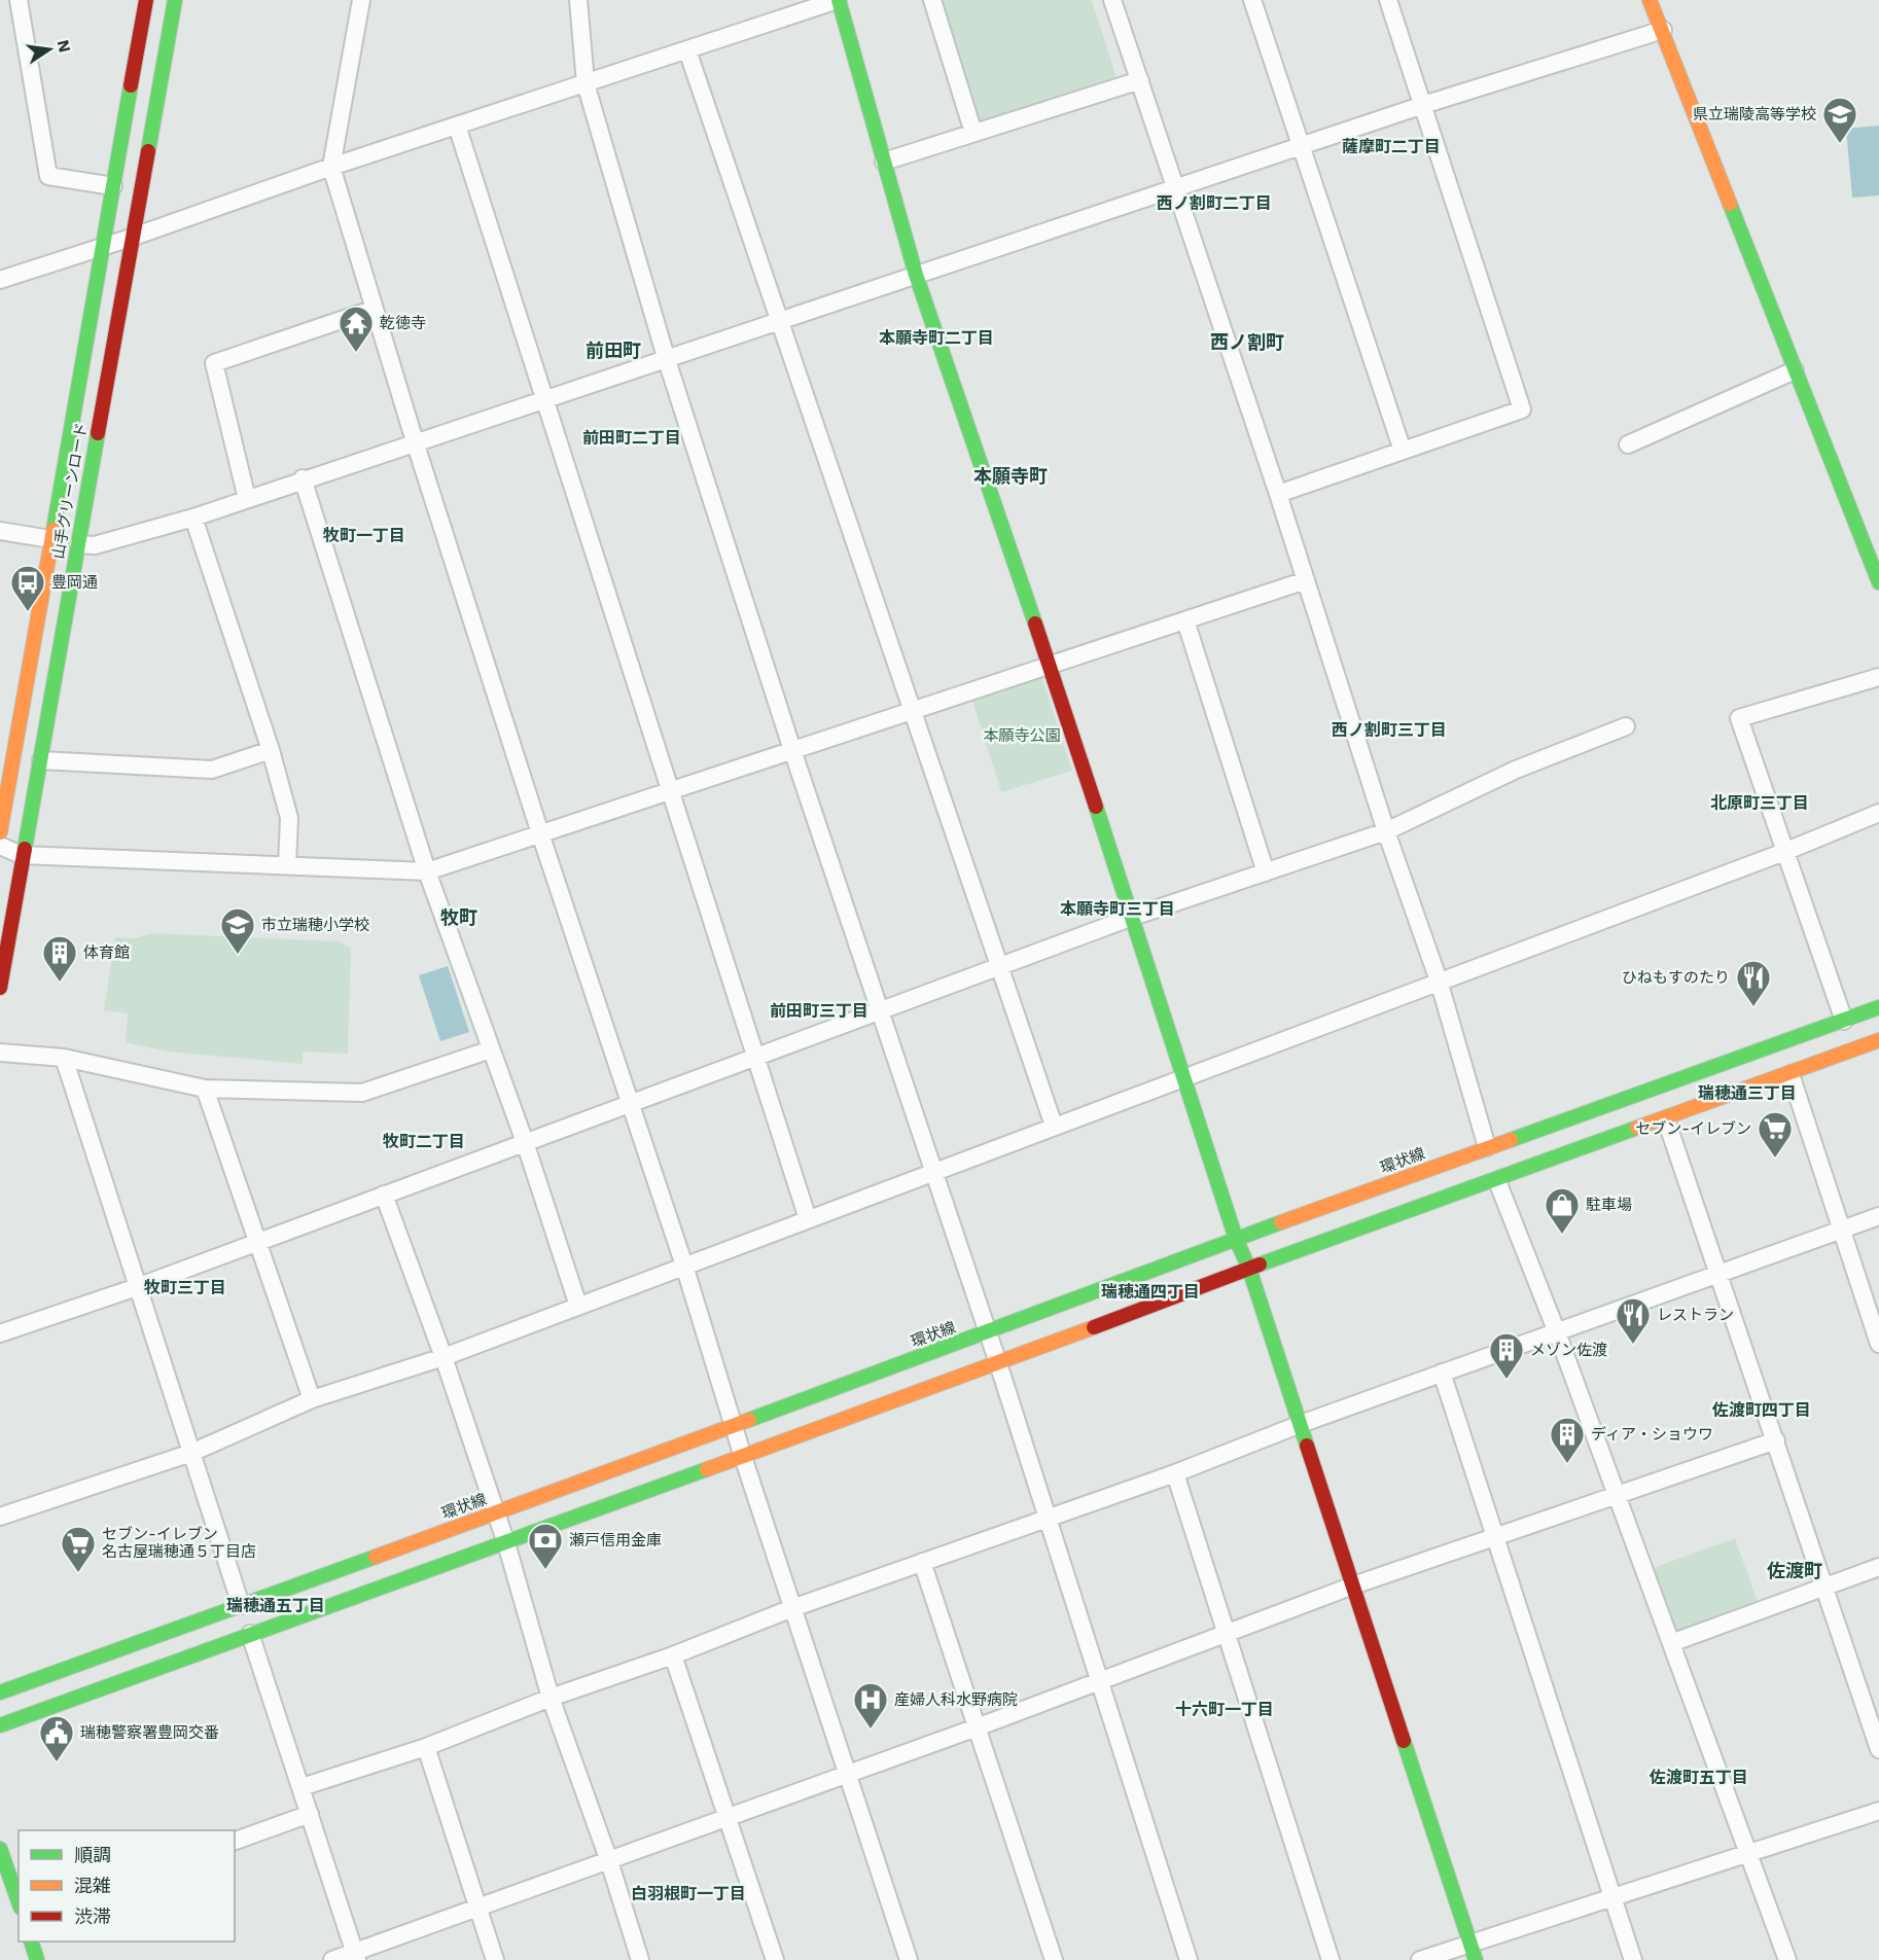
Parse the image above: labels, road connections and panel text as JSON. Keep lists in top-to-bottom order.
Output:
{
  "streets": {
    "street": ["山手グリーンロード", "環状線"]
  },
  "districts": [
    "薩摩町二丁目",
    "西ノ割町二丁目",
    "本願寺町二丁目",
    "西ノ割町",
    "前田町",
    "前田町二丁目",
    "本願寺町",
    "牧町一丁目",
    "西ノ割町三丁目",
    "北原町三丁目",
    "本願寺町三丁目",
    "牧町",
    "前田町三丁目",
    "瑞穂通三丁目",
    "牧町二丁目",
    "牧町三丁目",
    "瑞穂通四丁目",
    "佐渡町四丁目",
    "佐渡町",
    "瑞穂通五丁目",
    "十六町一丁目",
    "佐渡町五丁目",
    "白羽根町一丁目"
  ],
  "parks": ["本願寺公園"],
  "places": {
    "school or university": ["県立瑞陵高等学校", "市立瑞穂小学校"],
    "temple": ["乾徳寺"],
    "bus stop": ["豊岡通"],
    "building": ["体育館", "メゾン佐渡", "ディア・ショウワ"],
    "restaurant": ["ひねもすのたり", "レストラン"],
    "supermarket": ["セブン-イレブン", "セブン-イレブン 名古屋瑞穂通５丁目店"],
    "shop": ["駐車場"],
    "bank": ["瀬戸信用金庫"],
    "hospital": ["産婦人科水野病院"],
    "public building": ["瑞穂警察署豊岡交番"]
  },
  "legend": ["順調", "混雑", "渋滞"],
  "north": "right"
}
